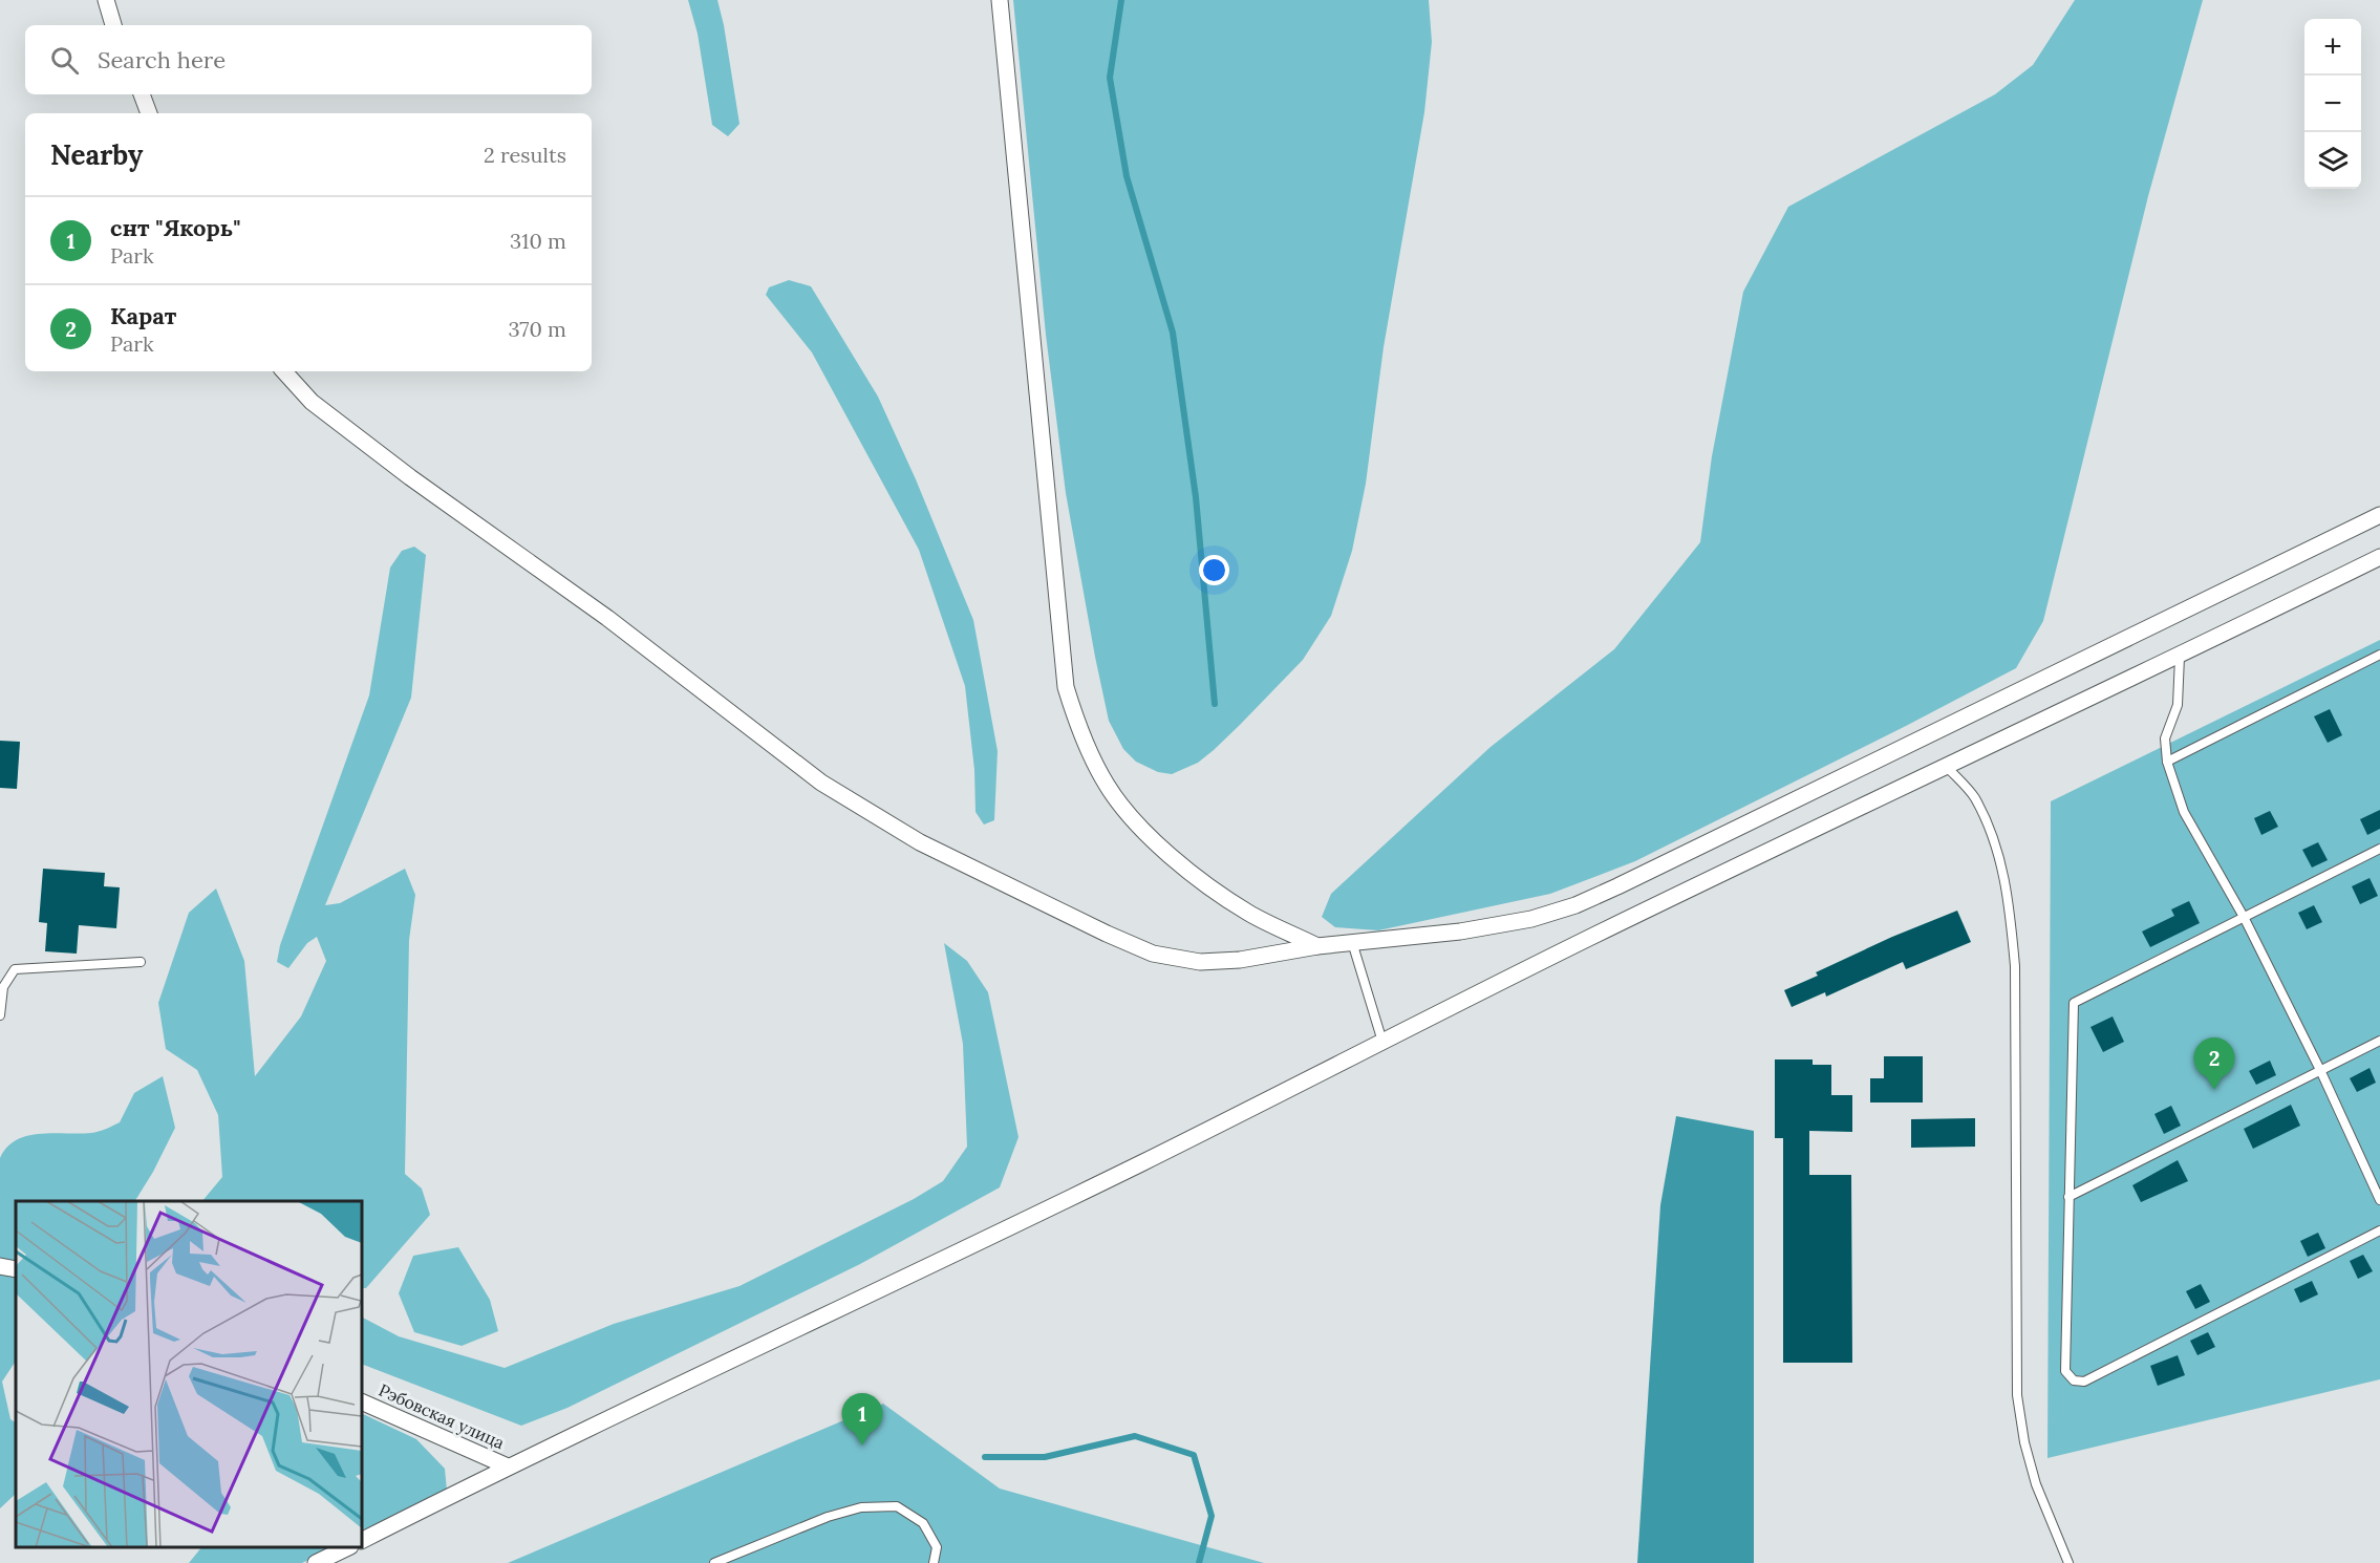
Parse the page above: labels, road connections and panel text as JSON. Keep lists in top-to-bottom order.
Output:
{
  "streets": {
    "street": ["Рэбовская улица"]
  },
  "page": {
    "map_buttons": ["+", "−"],
    "search": "Search here",
    "heading": ["Nearby", "2 results"],
    "list": [
      {
        "mark": "1",
        "name": "снт \"Якорь\"",
        "note": "Park",
        "value": "310 m"
      },
      {
        "mark": "2",
        "name": "Карат",
        "note": "Park",
        "value": "370 m"
      }
    ],
    "pins": ["2", "1"]
  }
}
